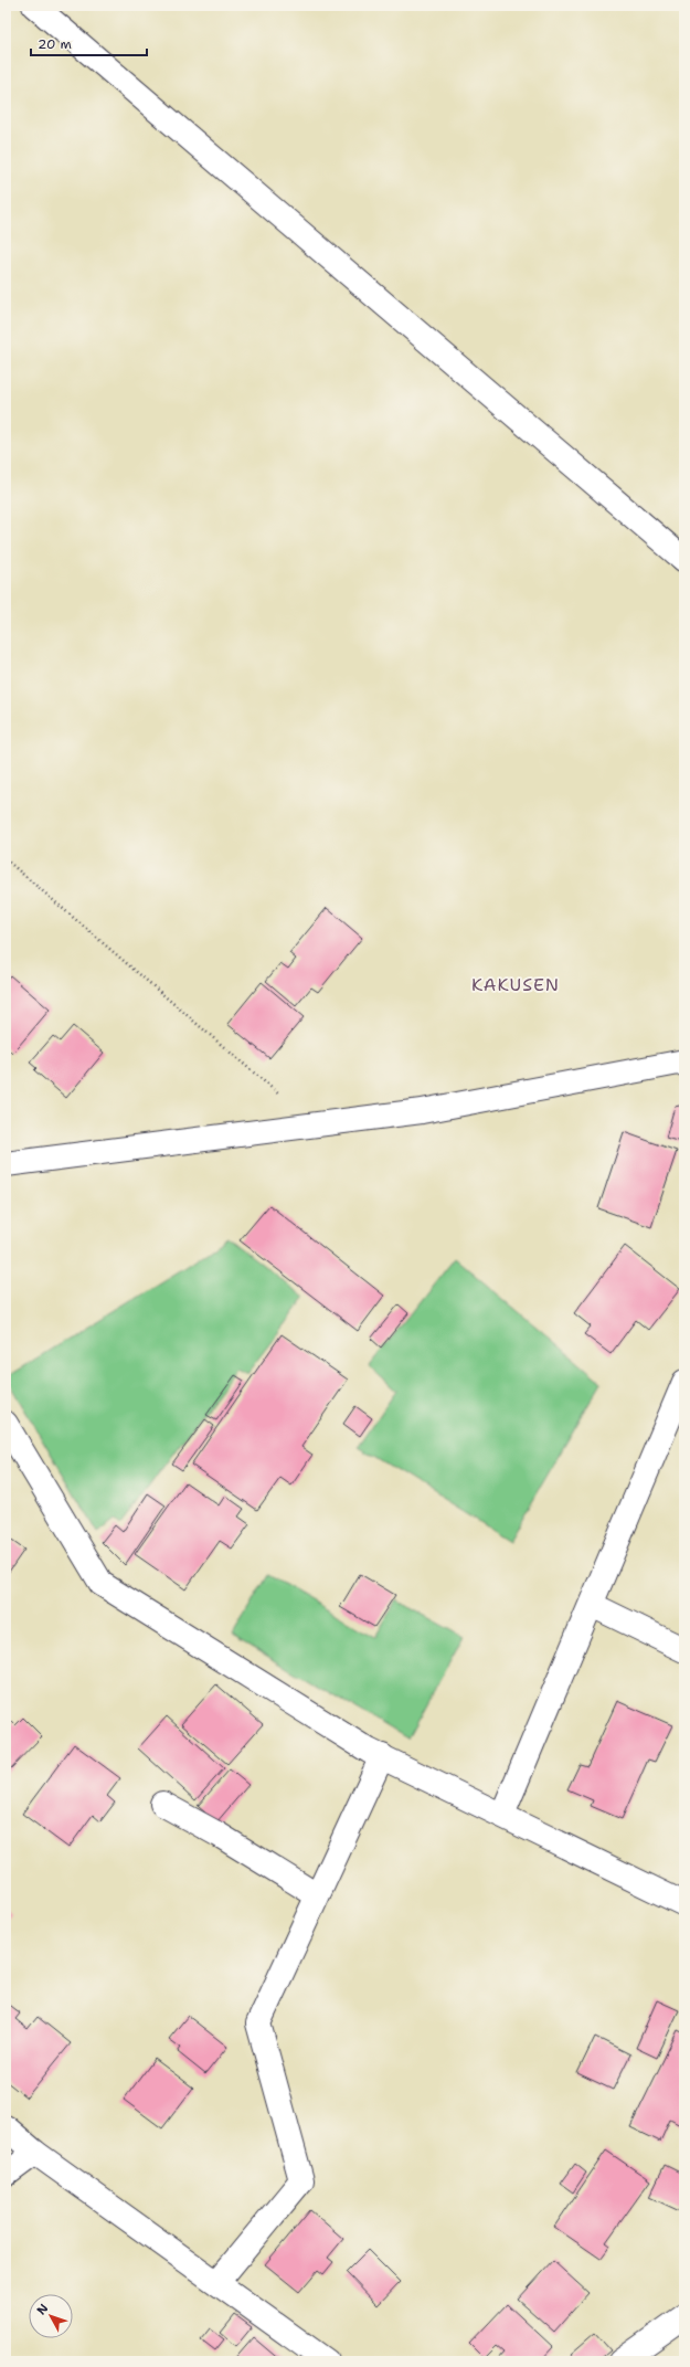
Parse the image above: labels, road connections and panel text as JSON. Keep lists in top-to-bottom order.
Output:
{
  "districts": ["KAKUSEN"],
  "scale_bar": "20 m",
  "north": "top left"
}
